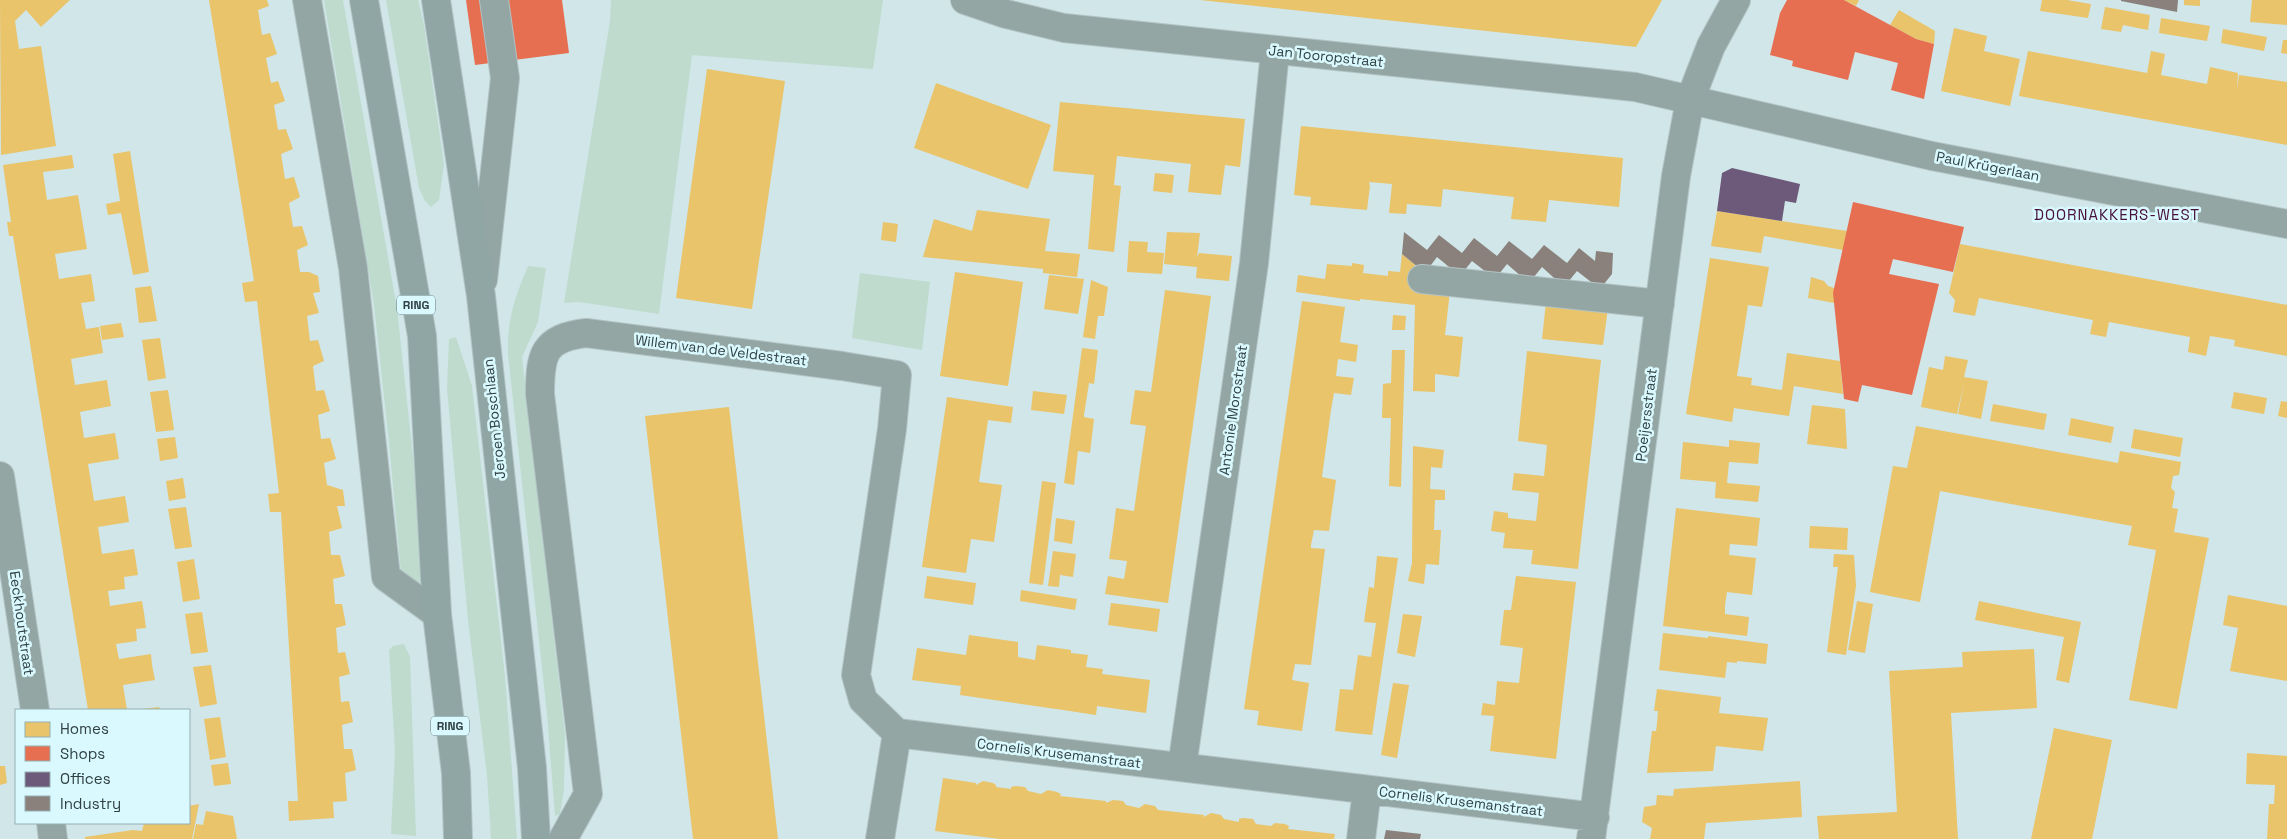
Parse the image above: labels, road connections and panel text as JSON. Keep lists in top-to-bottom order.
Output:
{
  "streets": {
    "main road": ["RING", "Jeroen Boschlaan"],
    "street": [
      "Jan Tooropstraat",
      "Paul Krügerlaan",
      "Willem van de Veldestraat",
      "Antonie Morostraat",
      "Poeijersstraat",
      "Eeckhoutstraat",
      "Cornelis Krusemanstraat"
    ]
  },
  "crossings": [
    ["Jan Tooropstraat", "Paul Krügerlaan"],
    ["Jan Tooropstraat", "Antonie Morostraat"],
    ["Jan Tooropstraat", "Poeijersstraat"],
    ["Paul Krügerlaan", "Poeijersstraat"],
    ["Willem van de Veldestraat", "Cornelis Krusemanstraat"],
    ["Antonie Morostraat", "Cornelis Krusemanstraat"],
    ["Poeijersstraat", "Cornelis Krusemanstraat"]
  ],
  "districts": ["DOORNAKKERS-WEST"],
  "legend": [
    "Homes",
    "Shops",
    "Offices",
    "Industry"
  ]
}
